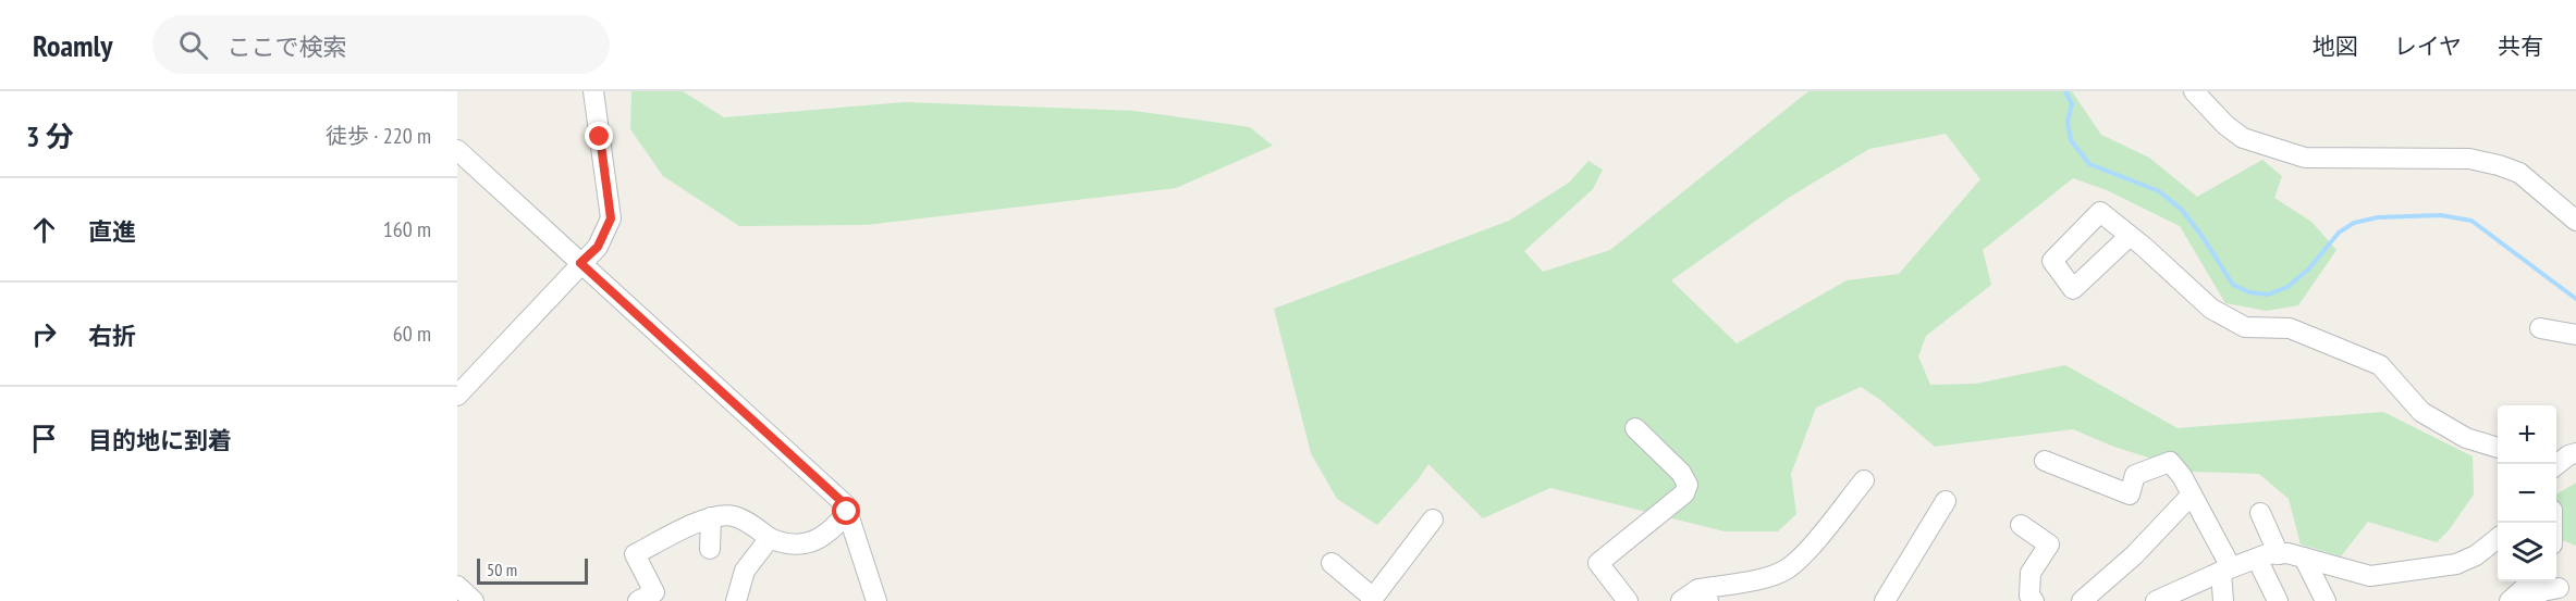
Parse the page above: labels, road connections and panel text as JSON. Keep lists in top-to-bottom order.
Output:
{
  "scale_bar": "50 m",
  "page": {
    "header": "Roamly",
    "search": "ここで検索",
    "nav": ["地図", "レイヤ", "共有"],
    "heading": ["3 分", "徒歩 · 220 m"],
    "list": [
      ["直進", "160 m"],
      ["右折", "60 m"],
      "目的地に到着"
    ],
    "map_buttons": ["+", "−"],
    "scale": "50 m"
  }
}
